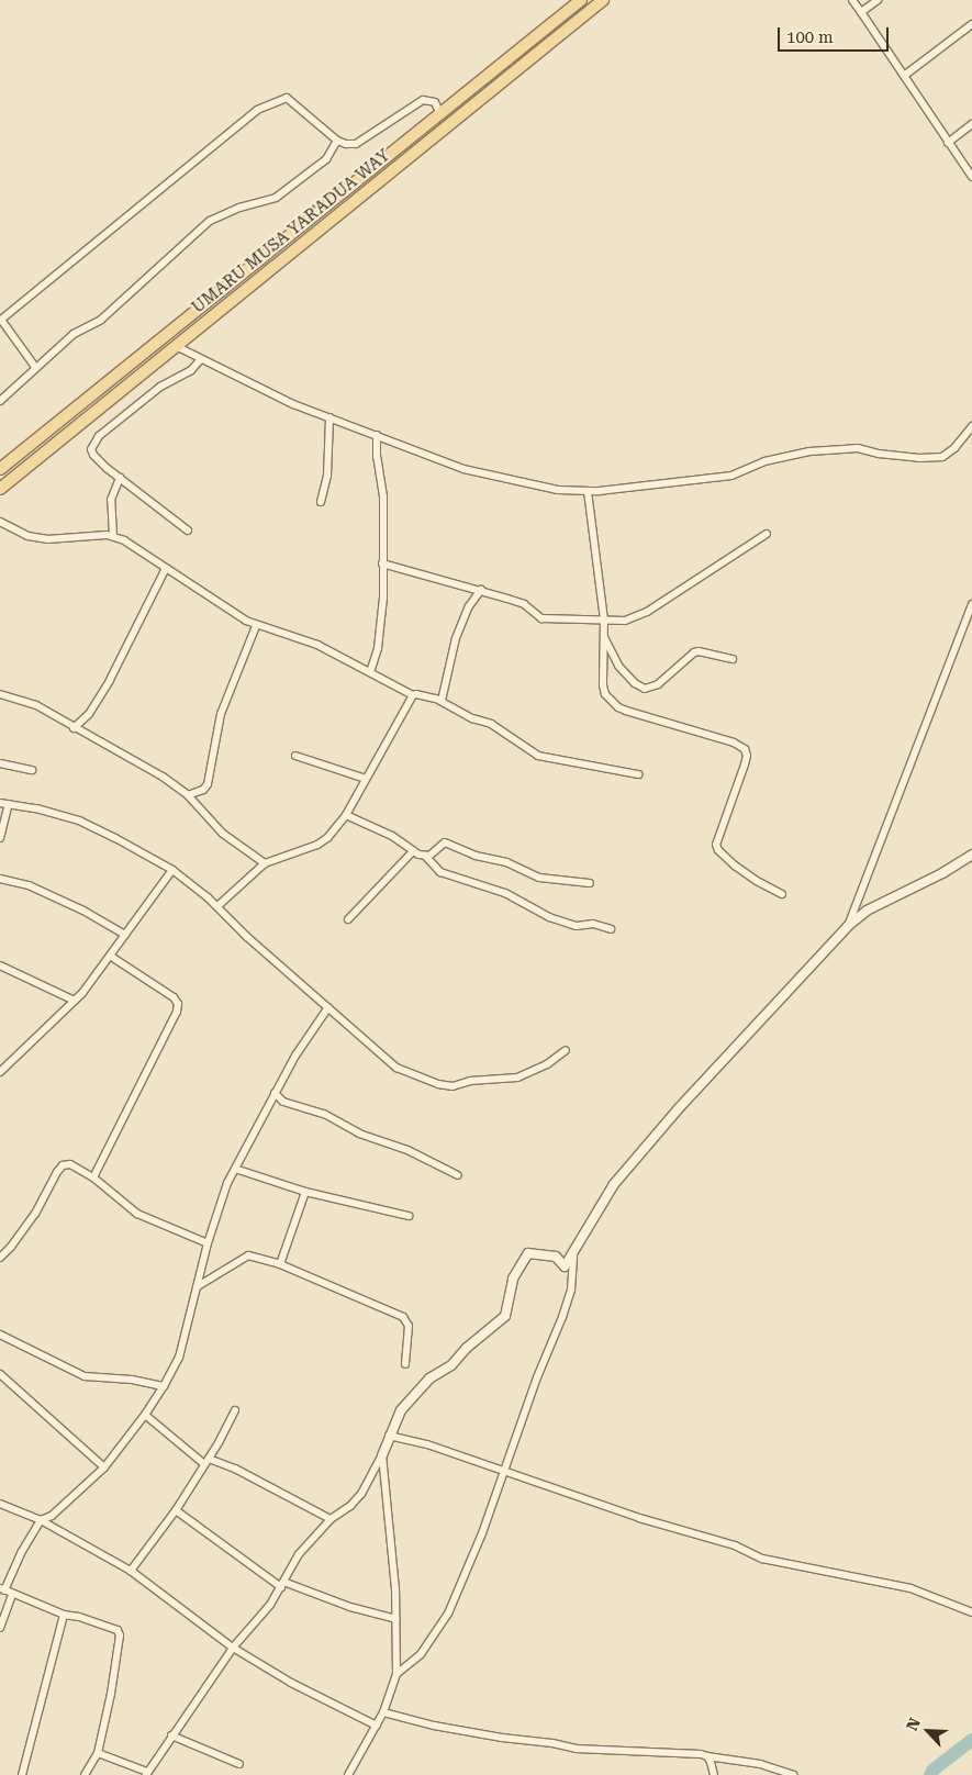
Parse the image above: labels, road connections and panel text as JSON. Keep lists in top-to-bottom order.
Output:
{
  "streets": {
    "main road": ["UMARU MUSA YAR'ADUA WAY"]
  },
  "scale_bar": "100 m",
  "north": "top left"
}
